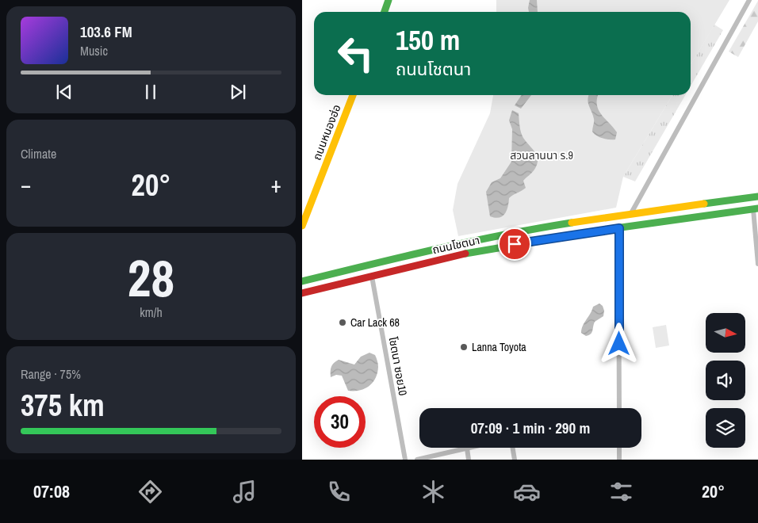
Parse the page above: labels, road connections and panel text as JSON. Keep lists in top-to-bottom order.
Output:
{
  "streets": {
    "main road": ["ถนนหนองฮ่อ", "ถนนโชตนา"],
    "street": ["โชตนา ซอย10"]
  },
  "crossings": [
    ["ถนนโชตนา", "โชตนา ซอย10"]
  ],
  "parks": ["สวนลานนา ร.9"],
  "places": ["Car Lack 68", "Lanna Toyota"],
  "north": "right",
  "page": {
    "turn": ["150 m", "ถนนโชตนา"],
    "song": ["103.6 FM", "Music"],
    "tile": [
      "Climate",
      ["28", "km/h"],
      ["Range · 75%", "375 km"]
    ],
    "heat": ["−", "20°", "+"],
    "limit": "30",
    "trip": "07:09 · 1 min · 290 m",
    "tabs": ["07:08", "20°"]
  }
}
